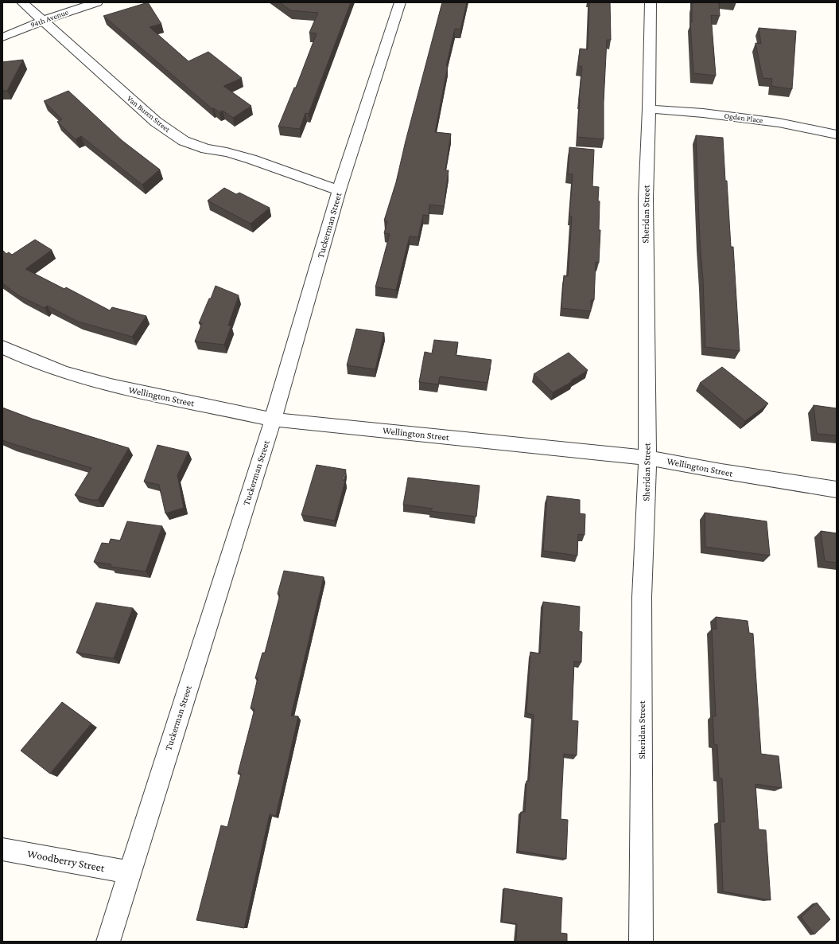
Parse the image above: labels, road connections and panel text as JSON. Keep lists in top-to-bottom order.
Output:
{
  "streets": {
    "street": [
      "94th Avenue",
      "Van Buren Street",
      "Ogden Place",
      "Sheridan Street",
      "Tuckerman Street",
      "Wellington Street",
      "Woodberry Street"
    ]
  },
  "crossings": [
    ["94th Avenue", "Van Buren Street"],
    ["Van Buren Street", "Tuckerman Street"],
    ["Ogden Place", "Sheridan Street"],
    ["Sheridan Street", "Wellington Street"],
    ["Tuckerman Street", "Wellington Street"],
    ["Tuckerman Street", "Woodberry Street"]
  ]
}
